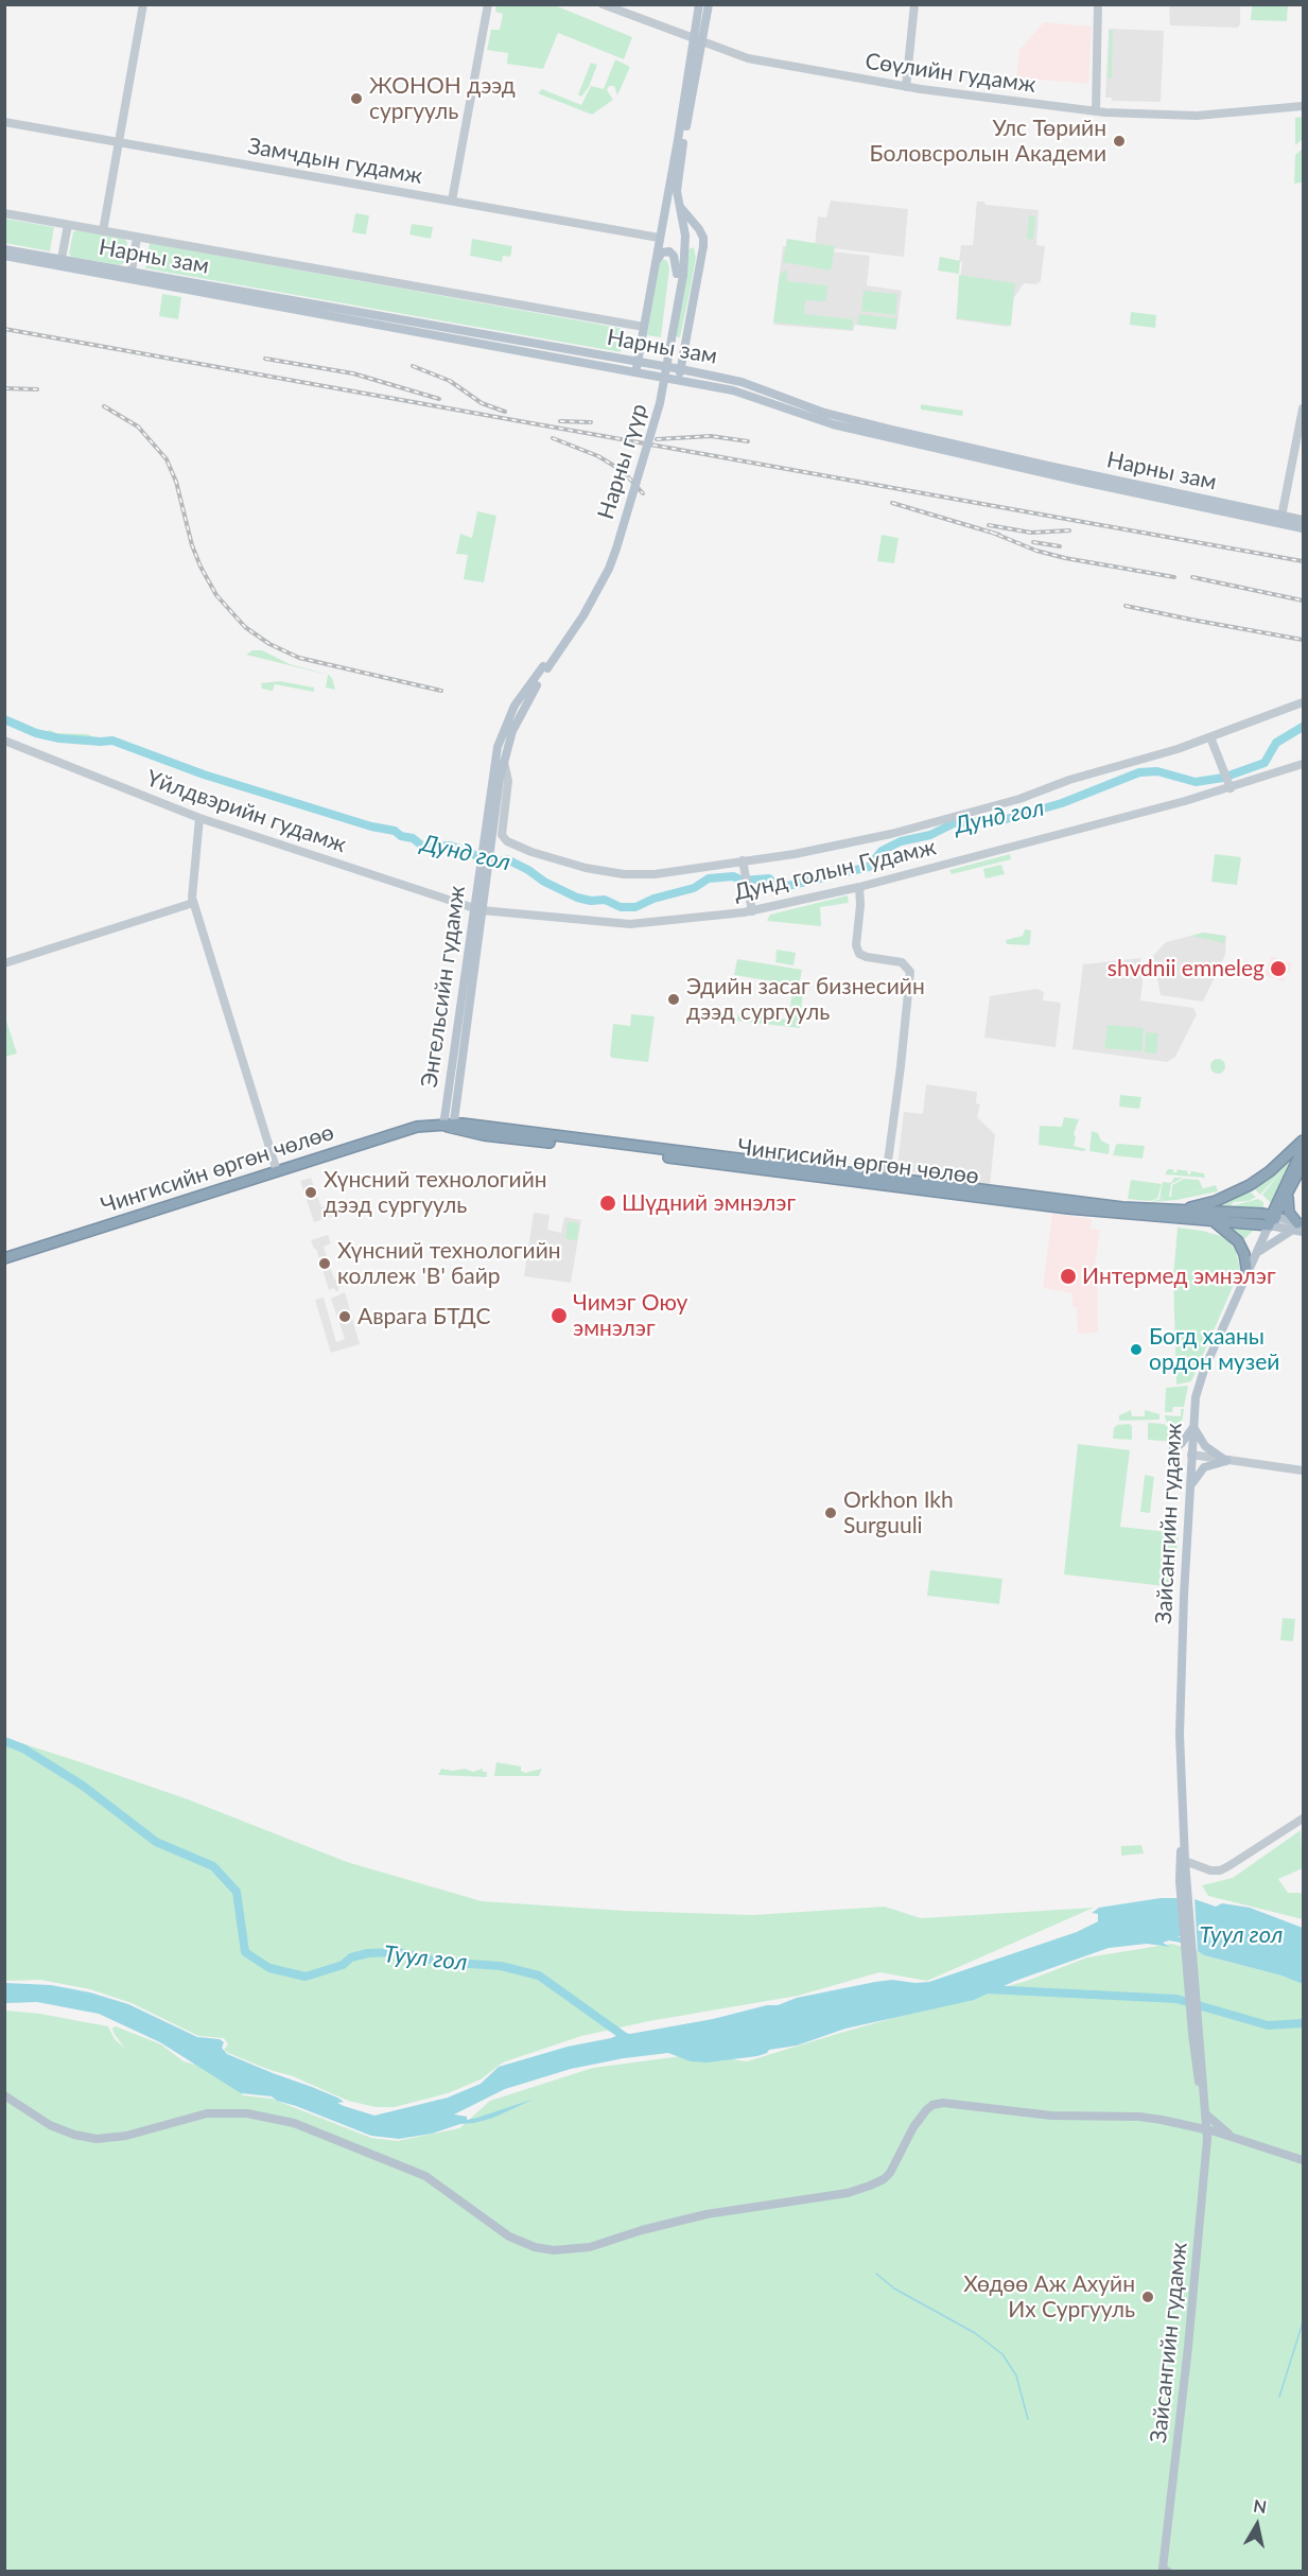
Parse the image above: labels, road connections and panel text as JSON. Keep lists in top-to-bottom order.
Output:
{
  "streets": {
    "highway": ["Чингисийн өргөн чөлөө"],
    "main road": [
      "Нарны зам",
      "Нарны гүүр",
      "Энгельсийн гудамж",
      "Зайсангийн гудамж"
    ],
    "street": [
      "Сөүлийн гудамж",
      "Замчдын гудамж",
      "Yйлдвэрийн гудамж",
      "Дунд голын Гудамж"
    ]
  },
  "crossings": [
    ["Сөүлийн гудамж", "Нарны гүүр"],
    ["Нарны гүүр", "Энгельсийн гудамж"],
    ["Yйлдвэрийн гудамж", "Дунд голын Гудамж"],
    ["Yйлдвэрийн гудамж", "Энгельсийн гудамж"],
    ["Дунд голын Гудамж", "Энгельсийн гудамж"],
    ["Энгельсийн гудамж", "Чингисийн өргөн чөлөө"],
    ["Чингисийн өргөн чөлөө", "Зайсангийн гудамж"]
  ],
  "water": ["Дунд гол", "Туул гол"],
  "places": [
    "ЖОНОН дээд сургууль",
    "Улс Төрийн Боловсролын Академи",
    "shvdnii emneleg",
    "Эдийн засаг бизнесийн дээд сургууль",
    "Хүнсний технологийн дээд сургууль",
    "Шүдний эмнэлэг",
    "Хүнсний технологийн коллеж 'B' байр",
    "Интермед эмнэлэг",
    "Чимэг Оюу эмнэлэг",
    "Аврага БТДС",
    "Богд хааны ордон музей",
    "Orkhon Ikh Surguuli",
    "Хөдөө Аж Ахуйн Их Сургууль"
  ],
  "north": "top"
}
